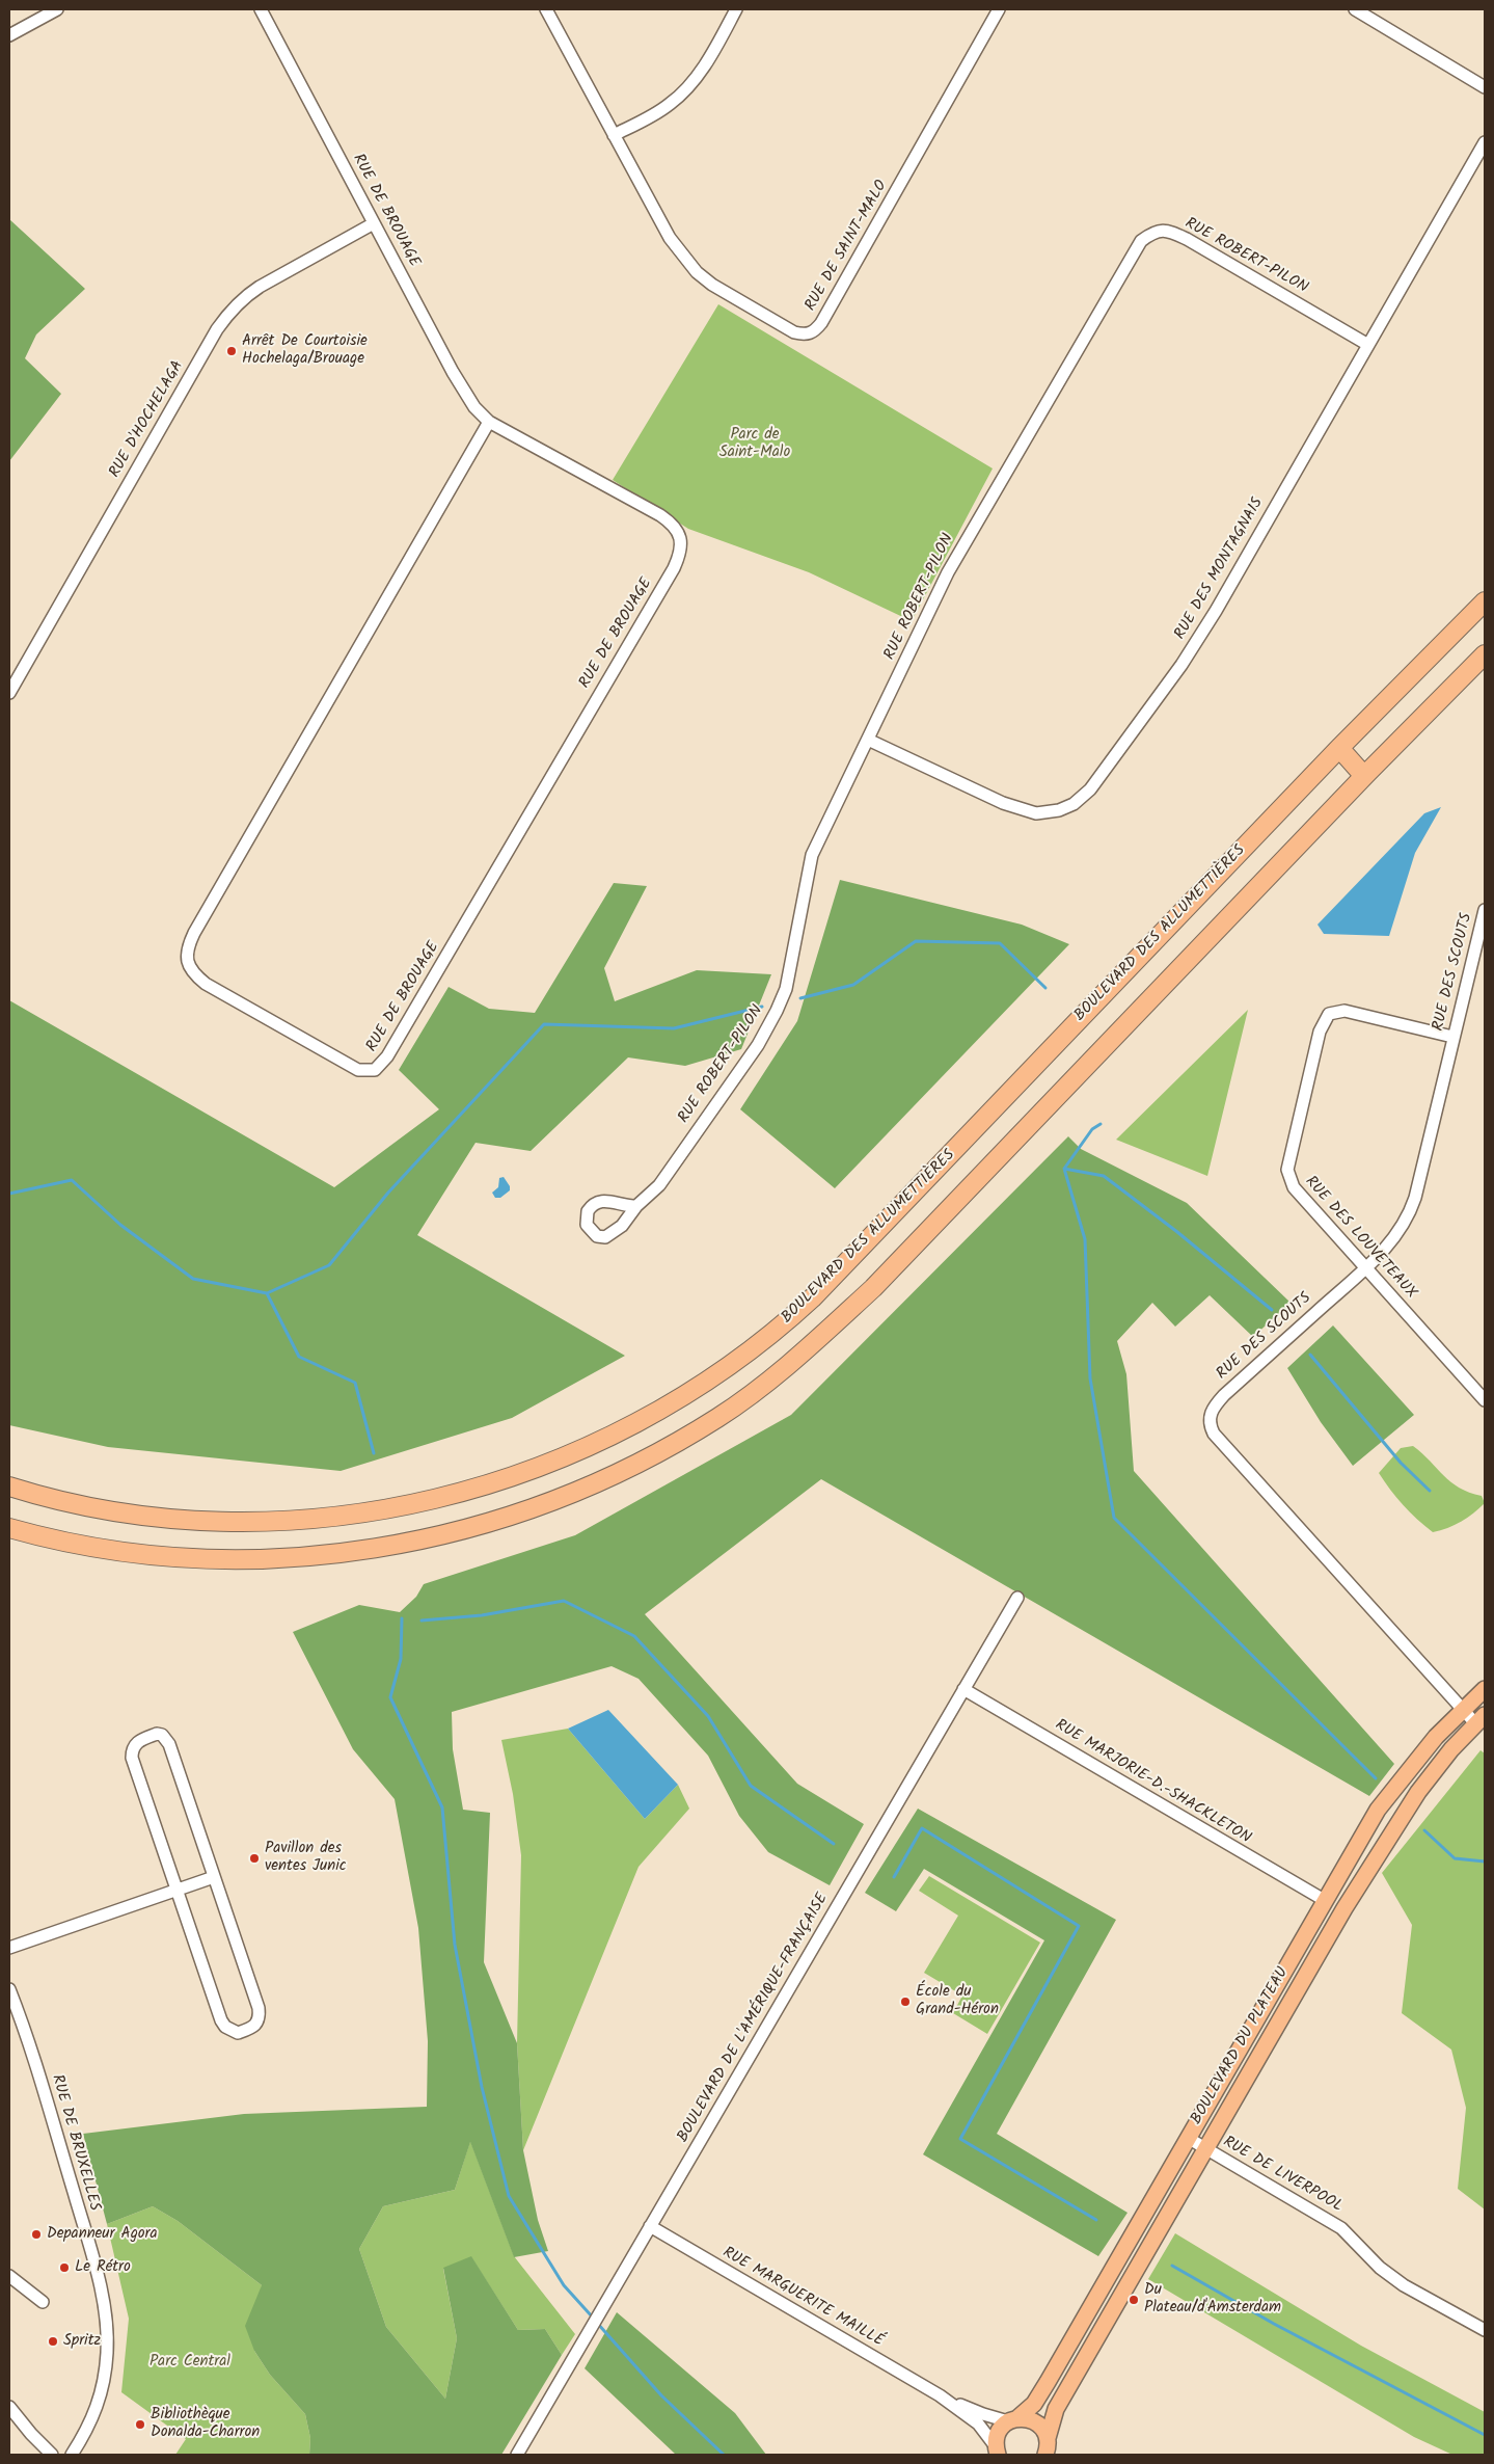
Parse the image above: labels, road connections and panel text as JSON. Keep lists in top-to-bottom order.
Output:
{
  "streets": {
    "highway": ["BOULEVARD DES ALLUMETTIÈRES"],
    "main road": ["BOULEVARD DU PLATEAU"],
    "street": [
      "RUE DE BROUAGE",
      "RUE DE SAINT-MALO",
      "RUE ROBERT-PILON",
      "RUE D'HOCHELAGA",
      "RUE DES MONTAGNAIS",
      "RUE DES SCOUTS",
      "RUE DES LOUVETEAUX",
      "RUE MARJORIE-D.-SHACKLETON",
      "BOULEVARD DE L'AMÉRIQUE-FRANÇAISE",
      "RUE DE BRUXELLES",
      "RUE DE LIVERPOOL",
      "RUE MARGUERITE MAILLÉ"
    ]
  },
  "crossings": [
    ["RUE DE BROUAGE", "RUE D'HOCHELAGA"],
    ["RUE ROBERT-PILON", "RUE DES MONTAGNAIS"],
    ["RUE DES SCOUTS", "RUE DES LOUVETEAUX"],
    ["RUE DES SCOUTS", "BOULEVARD DU PLATEAU"],
    ["RUE MARJORIE-D.-SHACKLETON", "BOULEVARD DE L'AMÉRIQUE-FRANÇAISE"],
    ["RUE MARJORIE-D.-SHACKLETON", "BOULEVARD DU PLATEAU"],
    ["BOULEVARD DE L'AMÉRIQUE-FRANÇAISE", "RUE MARGUERITE MAILLÉ"],
    ["BOULEVARD DU PLATEAU", "RUE DE LIVERPOOL"],
    ["BOULEVARD DU PLATEAU", "RUE MARGUERITE MAILLÉ"]
  ],
  "parks": ["Parc de Saint-Malo", "Parc Central"],
  "places": [
    "Arrêt De Courtoisie Hochelaga/Brouage",
    "Pavillon des ventes Junic",
    "École du Grand-Héron",
    "Depanneur Agora",
    "Le Rétro",
    "Du Plateau/d'Amsterdam",
    "Spritz",
    "Bibliothèque Donalda-Charron"
  ]
}
